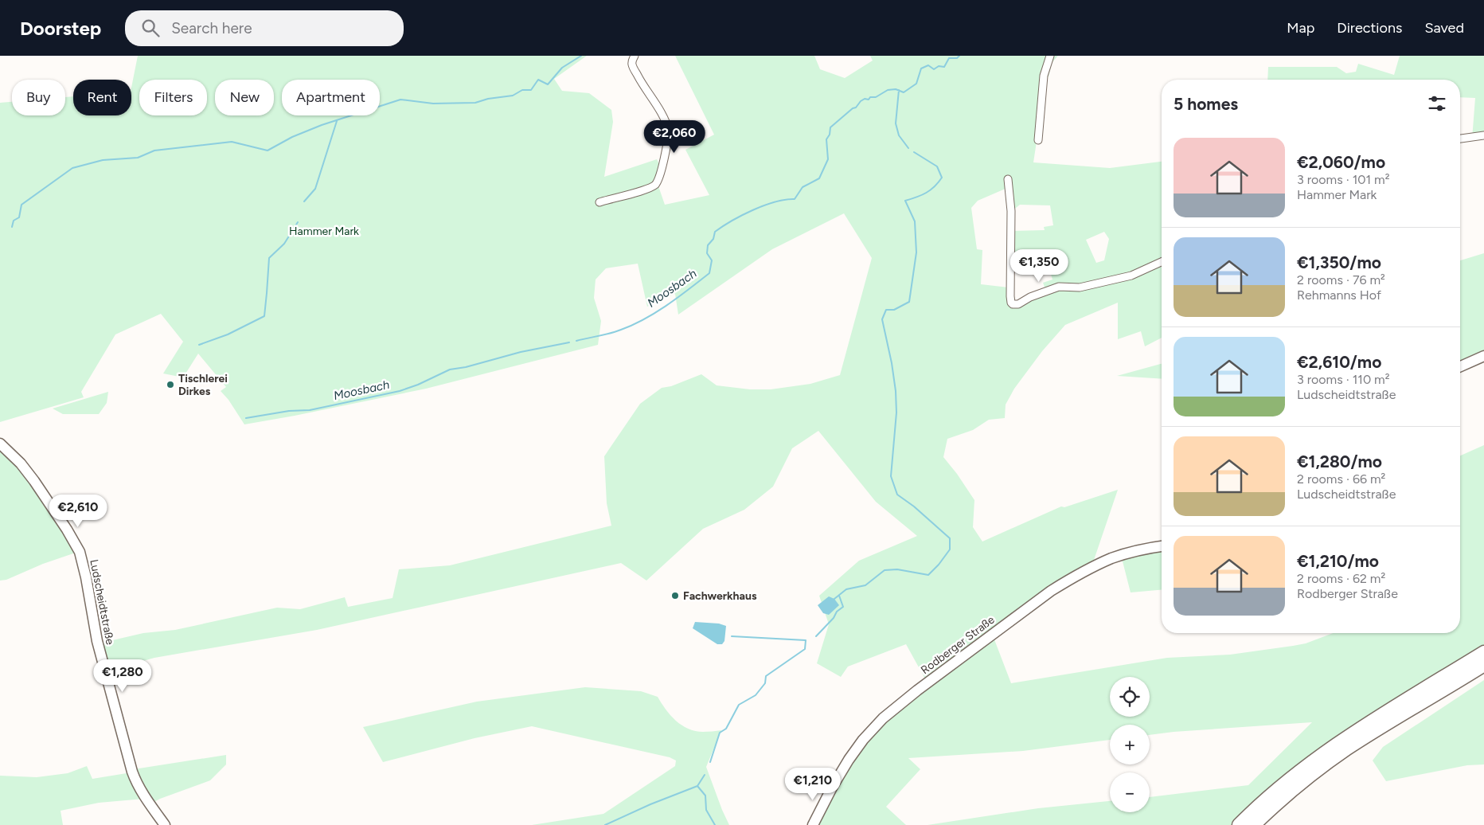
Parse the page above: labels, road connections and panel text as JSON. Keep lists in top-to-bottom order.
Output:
{
  "streets": {
    "street": ["Ludscheidtstraße", "Rodberger Straße"]
  },
  "water": ["Moosbach"],
  "parks": ["Hammer Mark"],
  "places": ["Tischlerei Dirkes", "Fachwerkhaus"],
  "page": {
    "header": "Doorstep",
    "search": "Search here",
    "nav": ["Map", "Directions", "Saved"],
    "chip": [
      "Buy",
      "Rent",
      "Filters",
      "New",
      "Apartment"
    ],
    "heading": "5 homes",
    "price": [
      "€2,060",
      "€1,350",
      "€2,610",
      "€1,280",
      "€1,210"
    ],
    "list": [
      {
        "name": "€2,060/mo",
        "note": "3 rooms · 101 m² · Hammer Mark"
      },
      {
        "name": "€1,350/mo",
        "note": "2 rooms · 76 m² · Rehmanns Hof"
      },
      {
        "name": "€2,610/mo",
        "note": "3 rooms · 110 m² · Ludscheidtstraße"
      },
      {
        "name": "€1,280/mo",
        "note": "2 rooms · 66 m² · Ludscheidtstraße"
      },
      {
        "name": "€1,210/mo",
        "note": "2 rooms · 62 m² · Rodberger Straße"
      }
    ],
    "map_buttons": ["+", "−"]
  }
}
